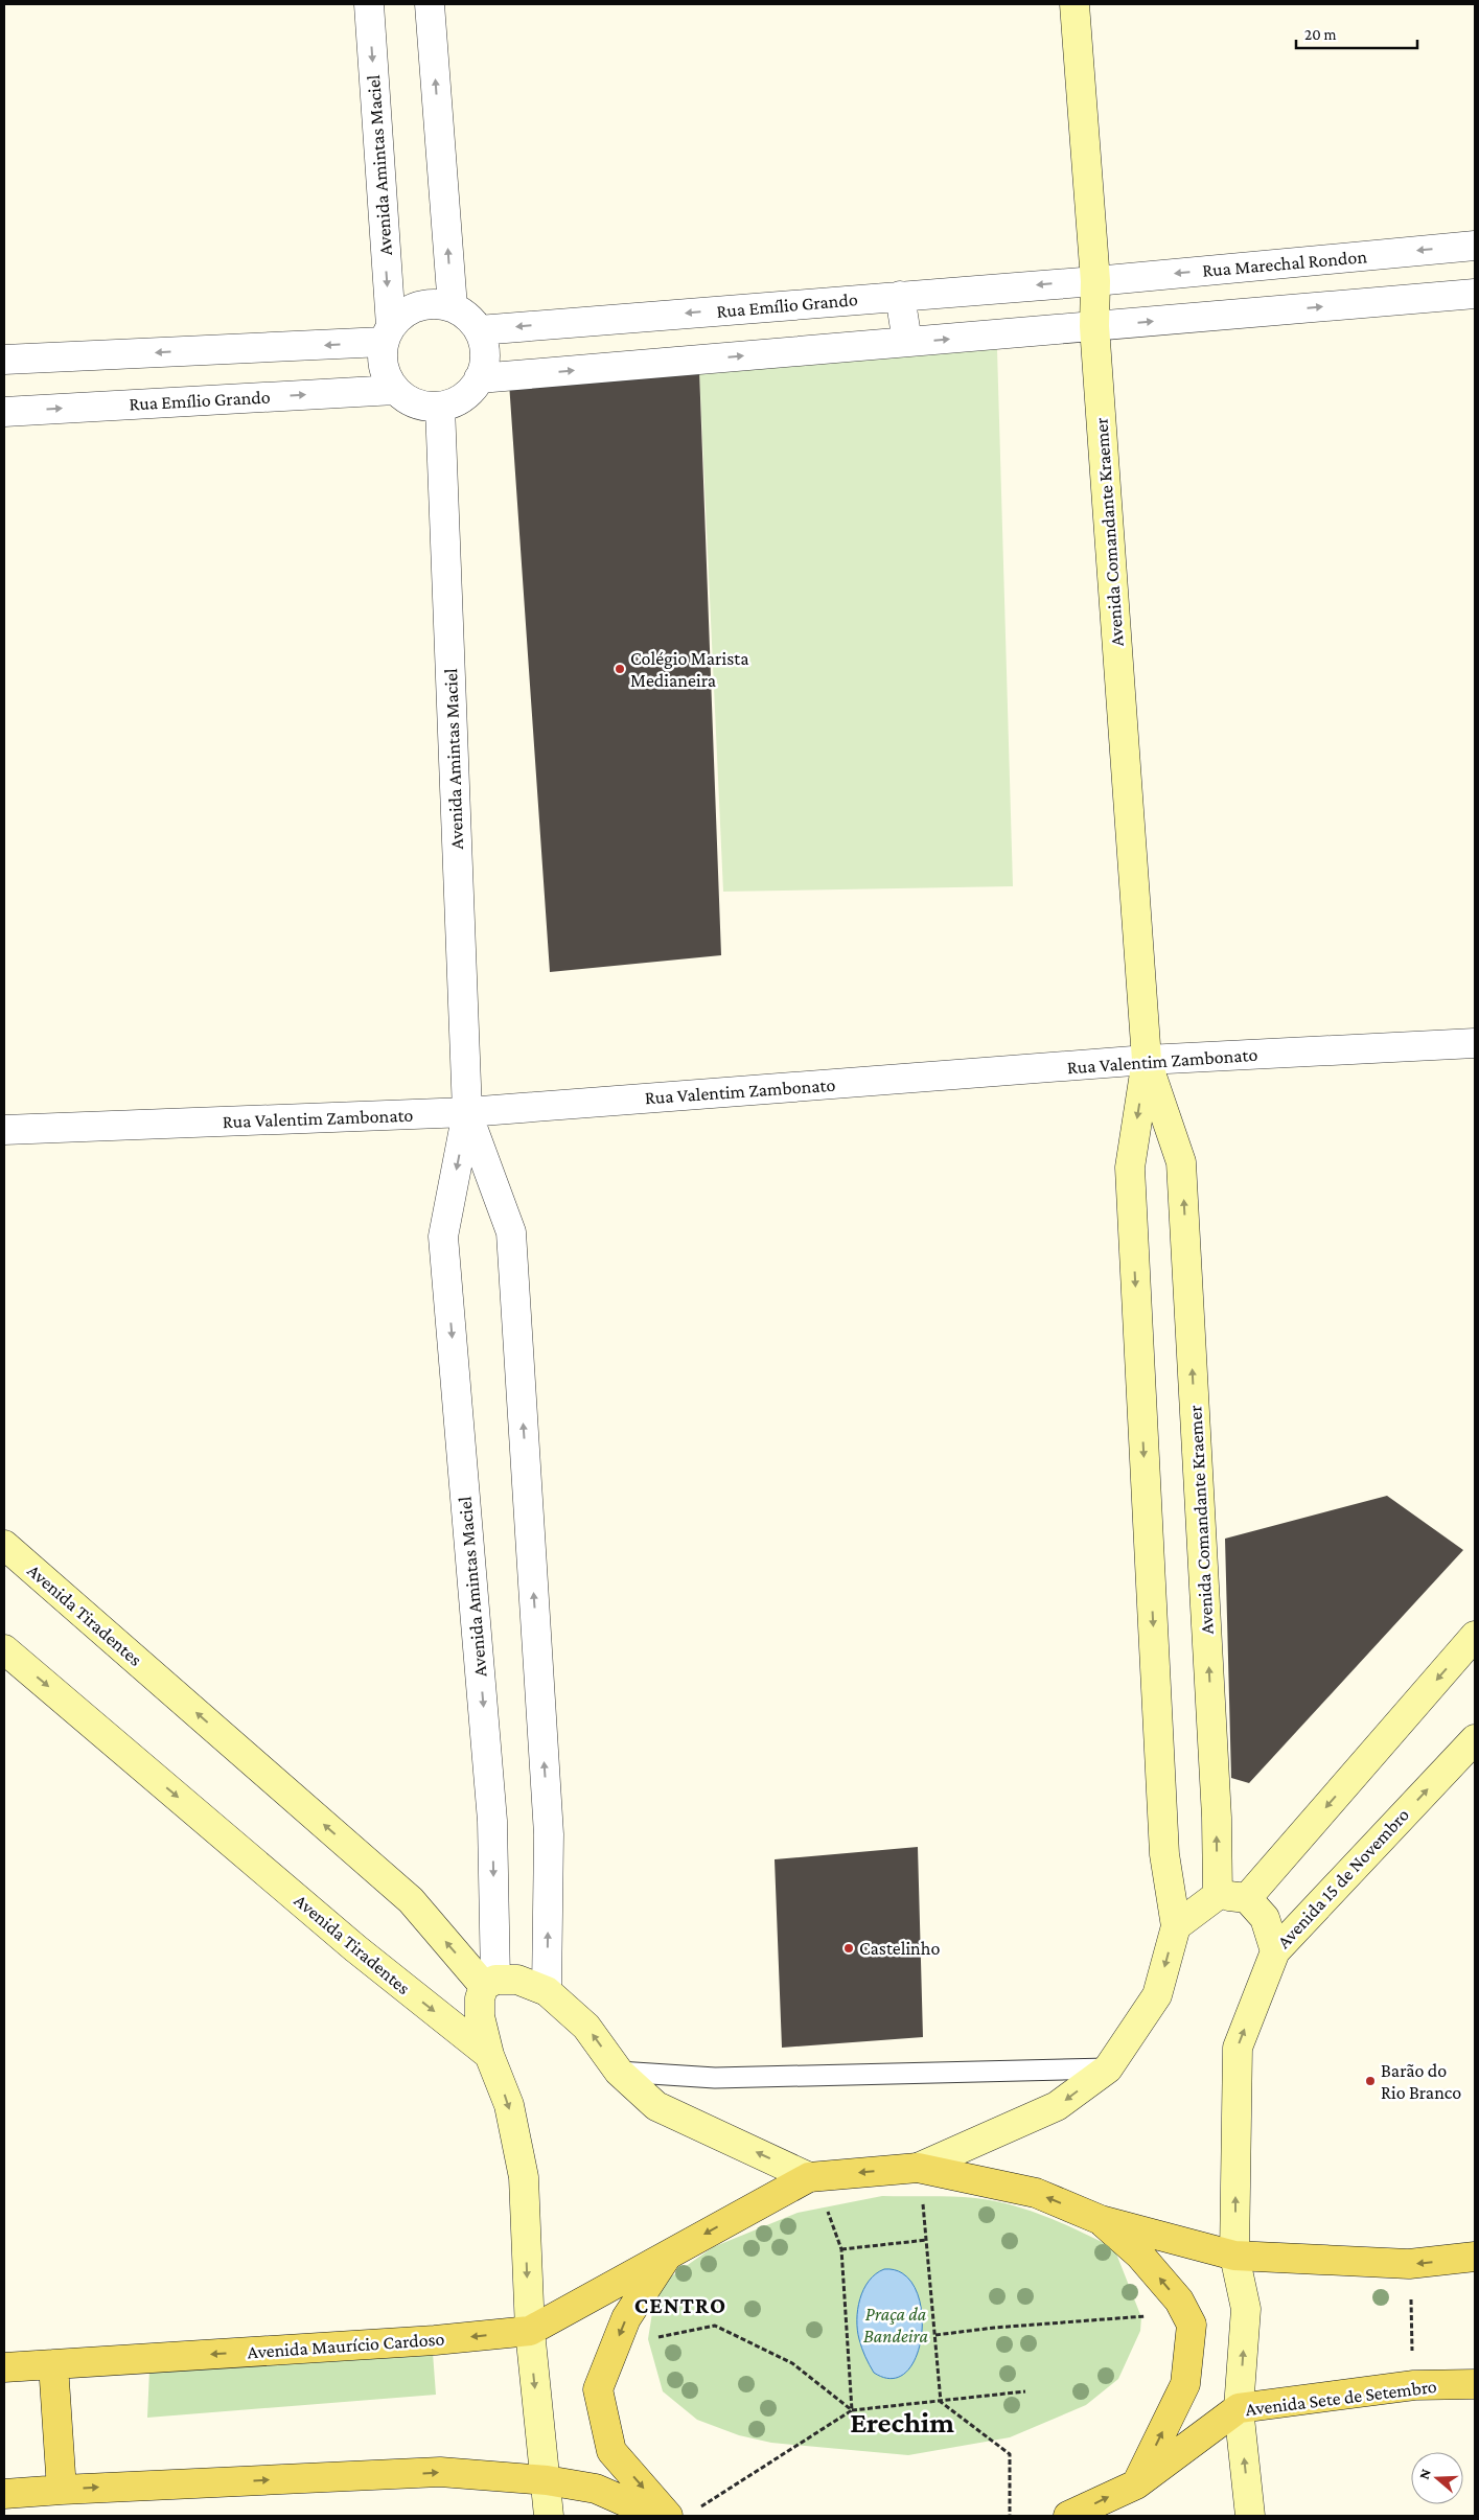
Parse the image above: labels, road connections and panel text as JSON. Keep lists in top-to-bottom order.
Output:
{
  "streets": {
    "main road": [
      "Avenida Amintas Maciel",
      "Avenida Comandante Kraemer",
      "Avenida Tiradentes",
      "Avenida 15 de Novembro",
      "Avenida Maurício Cardoso",
      "Avenida Sete de Setembro"
    ],
    "street": ["Rua Marechal Rondon", "Rua Emílio Grando", "Rua Valentim Zambonato"]
  },
  "crossings": [
    ["Avenida Amintas Maciel", "Rua Emílio Grando"],
    ["Avenida Amintas Maciel", "Rua Valentim Zambonato"],
    ["Avenida Amintas Maciel", "Avenida Tiradentes"],
    ["Rua Marechal Rondon", "Rua Emílio Grando"],
    ["Rua Marechal Rondon", "Avenida Comandante Kraemer"],
    ["Rua Emílio Grando", "Avenida Comandante Kraemer"],
    ["Avenida Comandante Kraemer", "Rua Valentim Zambonato"],
    ["Avenida Tiradentes", "Avenida Maurício Cardoso"],
    ["Avenida 15 de Novembro", "Avenida Sete de Setembro"]
  ],
  "districts": ["CENTRO", "Erechim"],
  "parks": ["Praça da Bandeira"],
  "places": ["Colégio Marista Medianeira", "Castelinho", "Barão do Rio Branco"],
  "scale_bar": "20 m",
  "north": "left"
}
